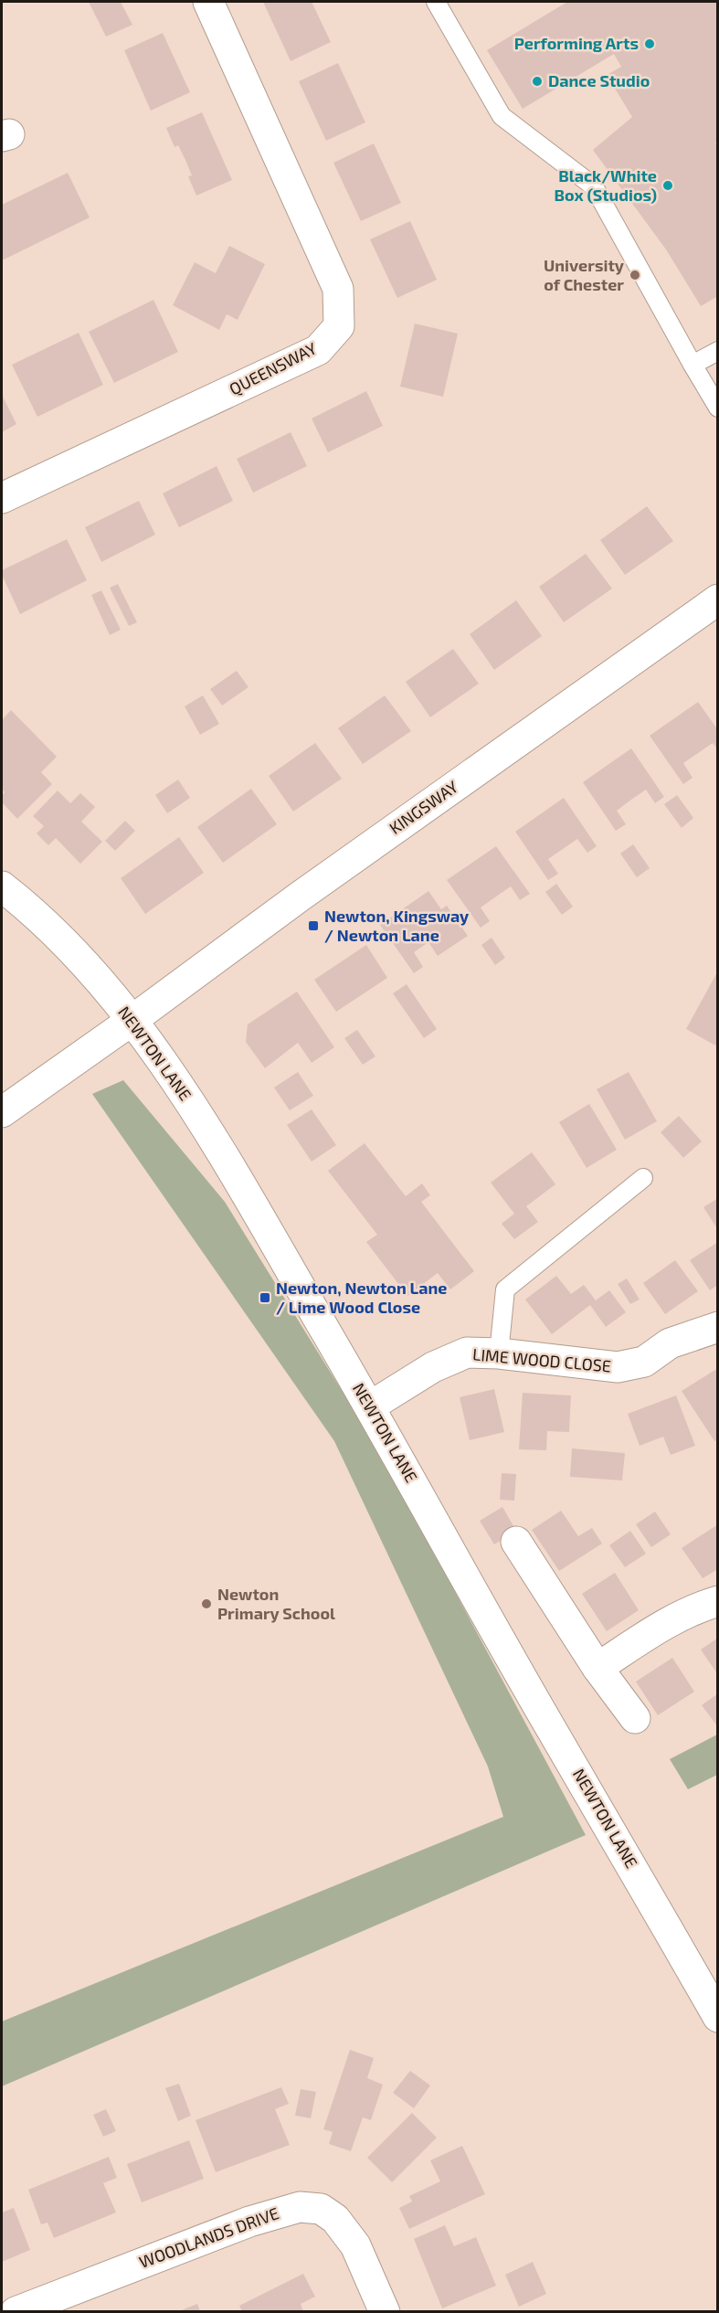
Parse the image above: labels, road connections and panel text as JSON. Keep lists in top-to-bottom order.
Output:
{
  "streets": {
    "street": [
      "QUEENSWAY",
      "KINGSWAY",
      "NEWTON LANE",
      "LIME WOOD CLOSE",
      "WOODLANDS DRIVE"
    ]
  },
  "crossings": [
    ["KINGSWAY", "NEWTON LANE"],
    ["NEWTON LANE", "LIME WOOD CLOSE"]
  ],
  "places": {
    "other": [
      "Performing Arts",
      "Dance Studio",
      "Black/White Box (Studios)",
      "University of Chester",
      "Newton Primary School"
    ],
    "transit": ["Newton, Kingsway / Newton Lane", "Newton, Newton Lane / Lime Wood Close"]
  }
}
